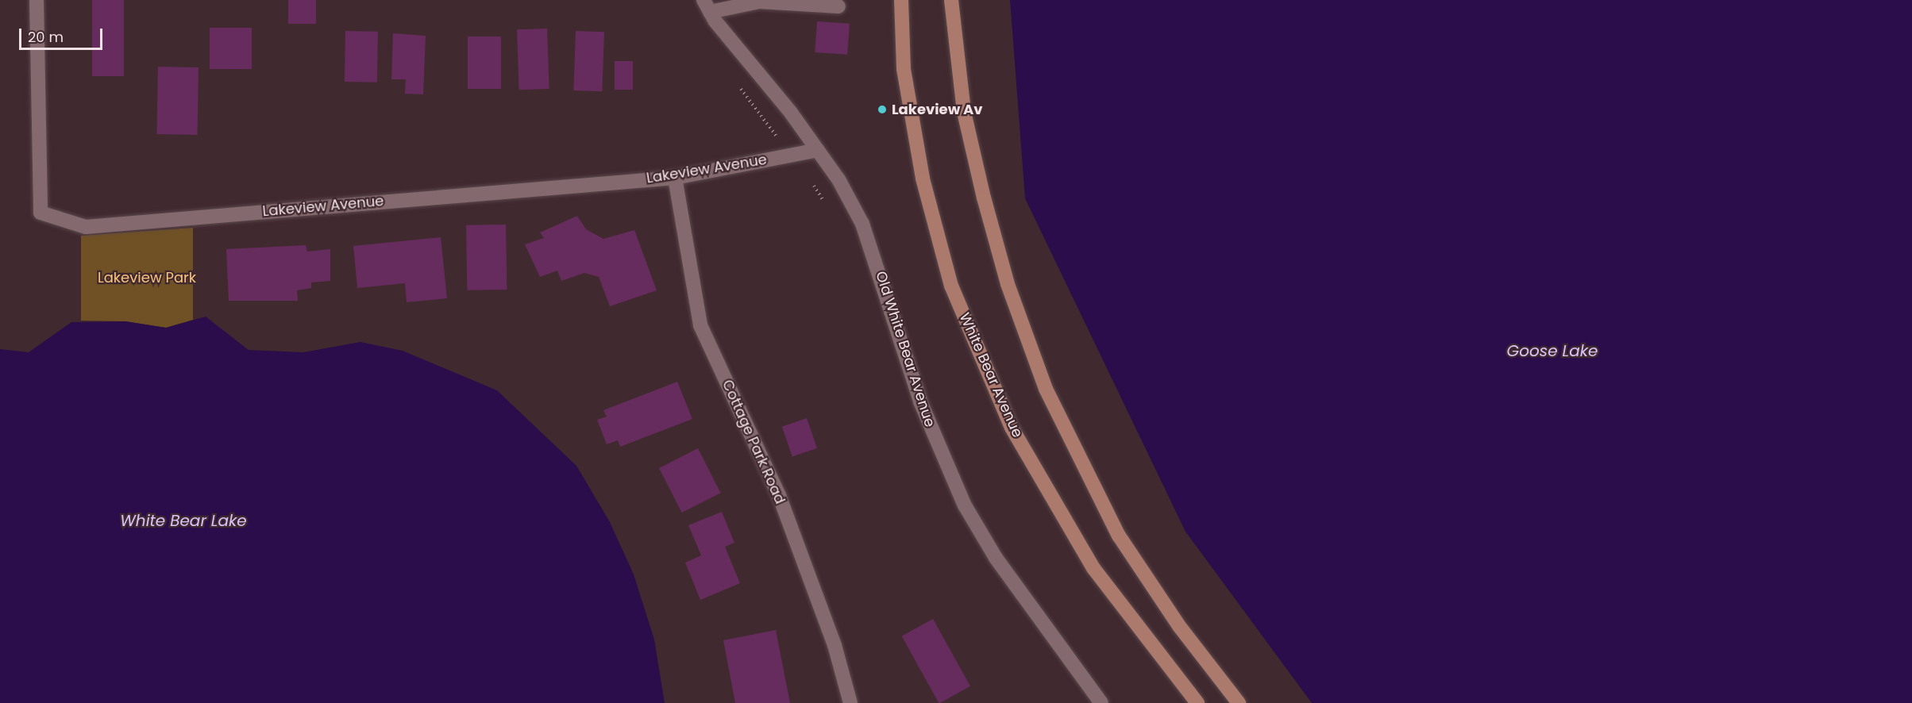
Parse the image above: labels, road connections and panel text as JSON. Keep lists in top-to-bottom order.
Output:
{
  "streets": {
    "main road": ["White Bear Avenue"],
    "street": ["Lakeview Avenue", "Old White Bear Avenue", "Cottage Park Road"]
  },
  "crossings": [
    ["Lakeview Avenue", "Old White Bear Avenue"],
    ["Lakeview Avenue", "Cottage Park Road"]
  ],
  "water": ["Goose Lake", "White Bear Lake"],
  "parks": ["Lakeview Park"],
  "places": ["Lakeview Av"],
  "scale_bar": "20 m"
}
